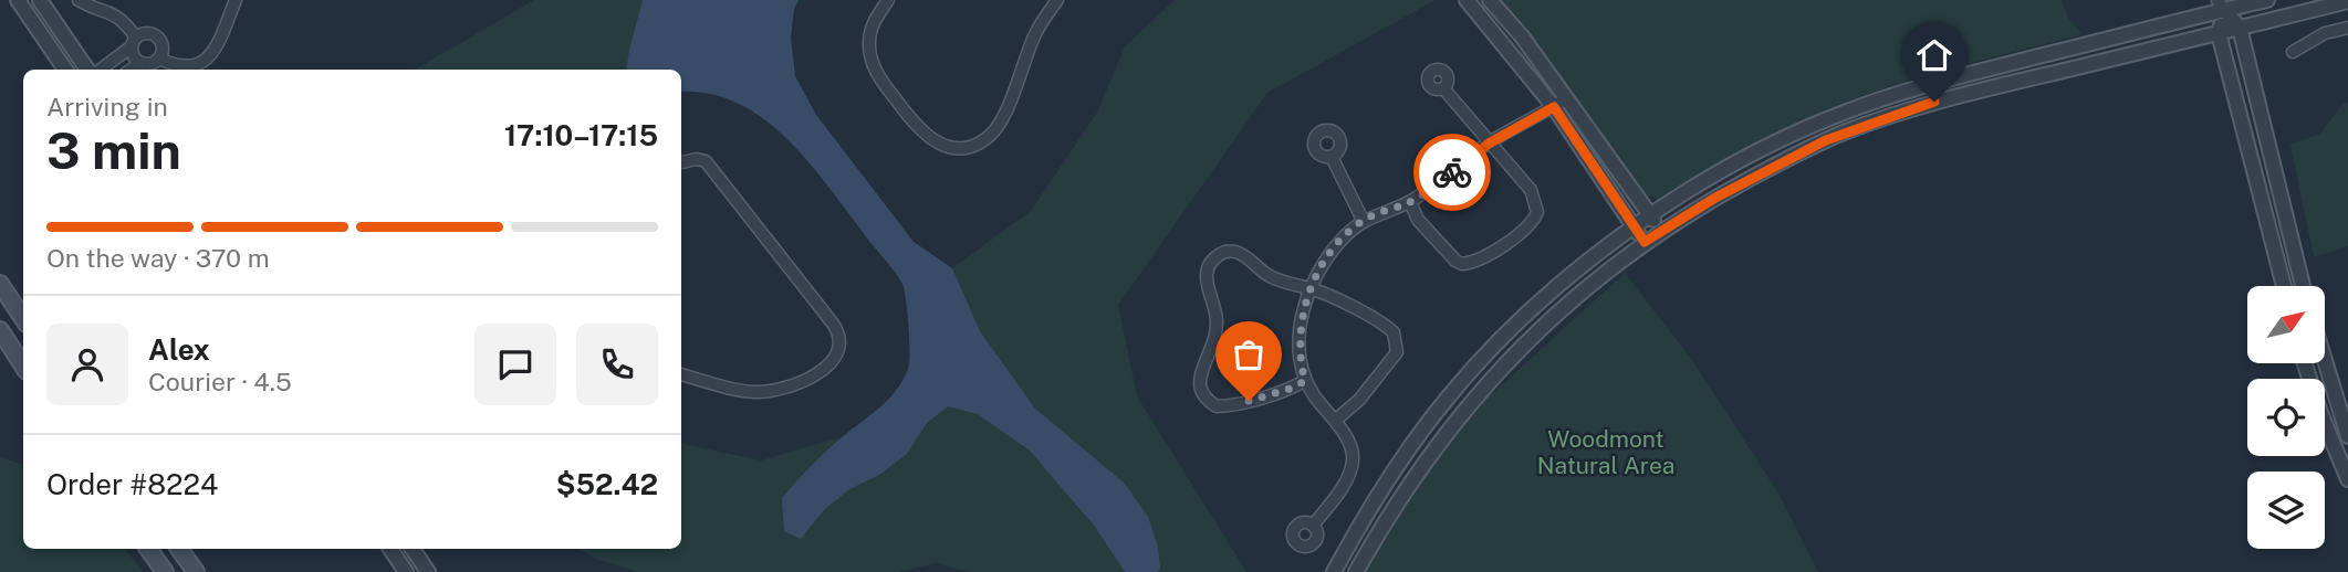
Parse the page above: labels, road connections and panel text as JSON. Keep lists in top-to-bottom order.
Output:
{
  "parks": ["Woodmont Natural Area"],
  "north": "top right",
  "page": {
    "heading": ["3 min", "Arriving in", "17:10–17:15"],
    "panel": [
      "Alex",
      "Courier · 4.5",
      "Order #8224",
      "$52.42"
    ],
    "bar": "On the way · 370 m"
  }
}
